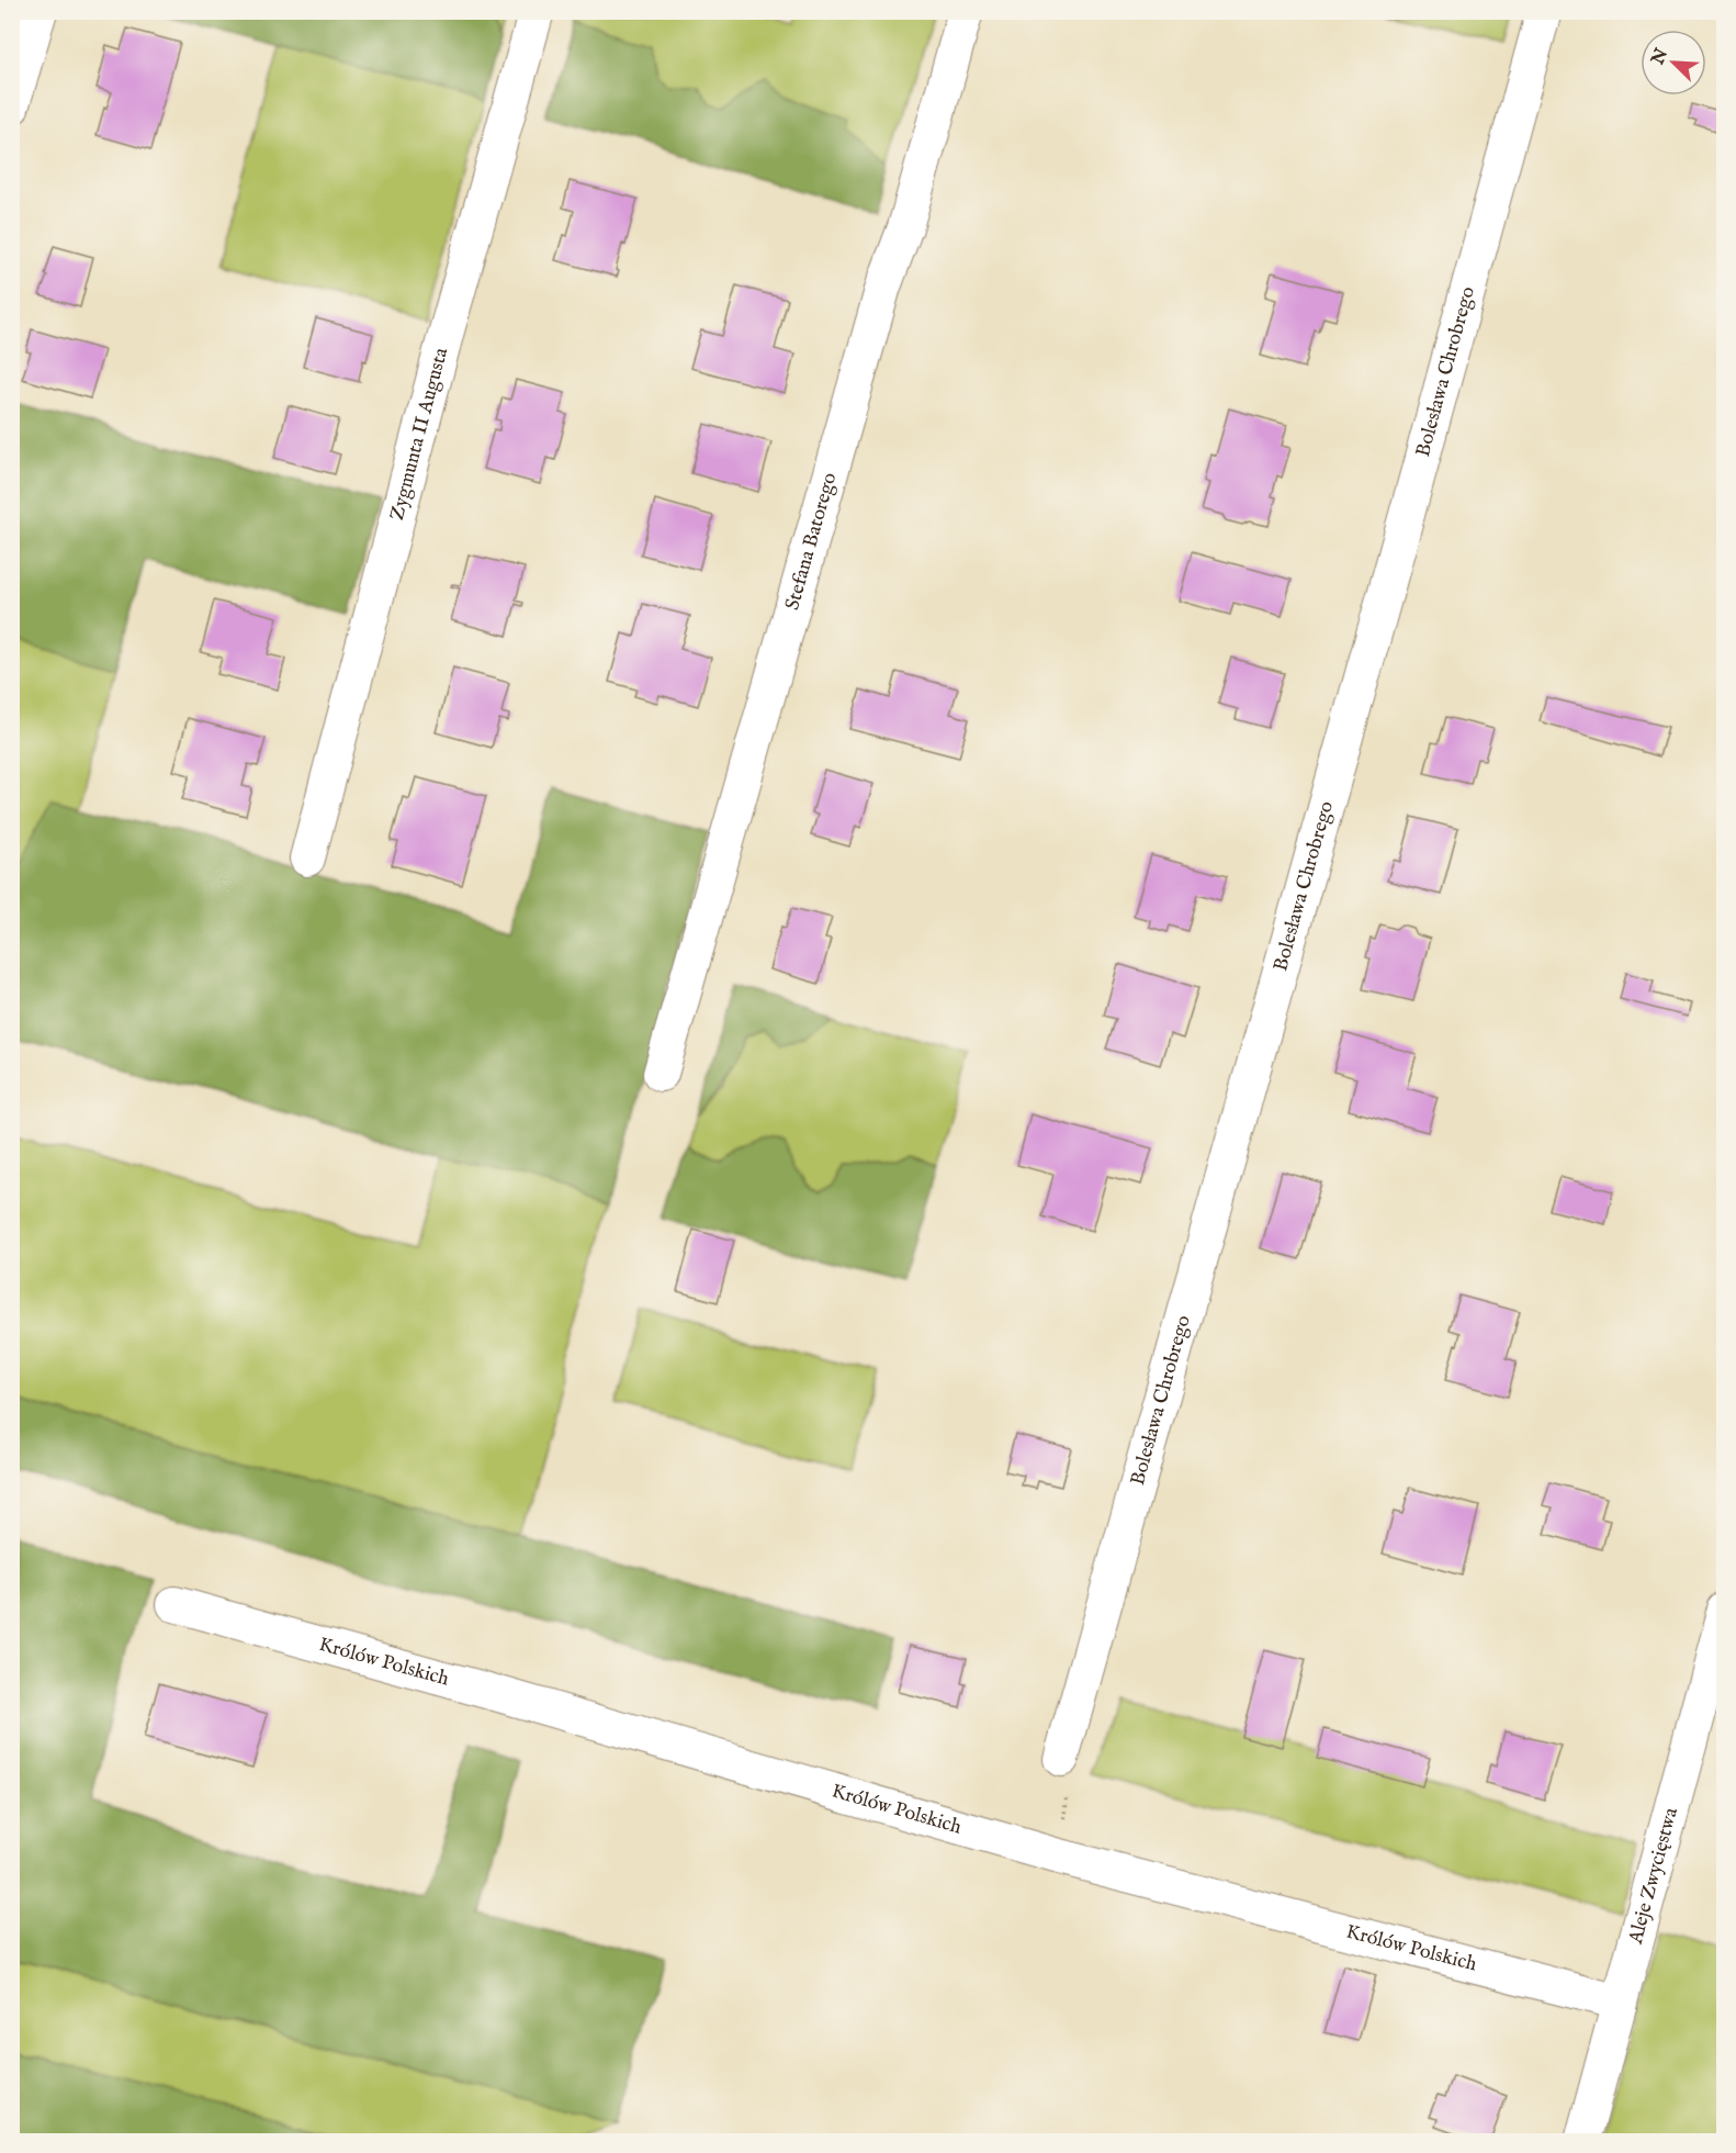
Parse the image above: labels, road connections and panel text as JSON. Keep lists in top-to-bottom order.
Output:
{
  "streets": {
    "street": [
      "Bolesława Chrobrego",
      "Zygmunta II Augusta",
      "Stefana Batorego",
      "Królów Polskich",
      "Aleje Zwycięstwa"
    ]
  },
  "crossings": [
    ["Królów Polskich", "Aleje Zwycięstwa"]
  ],
  "north": "top left"
}
